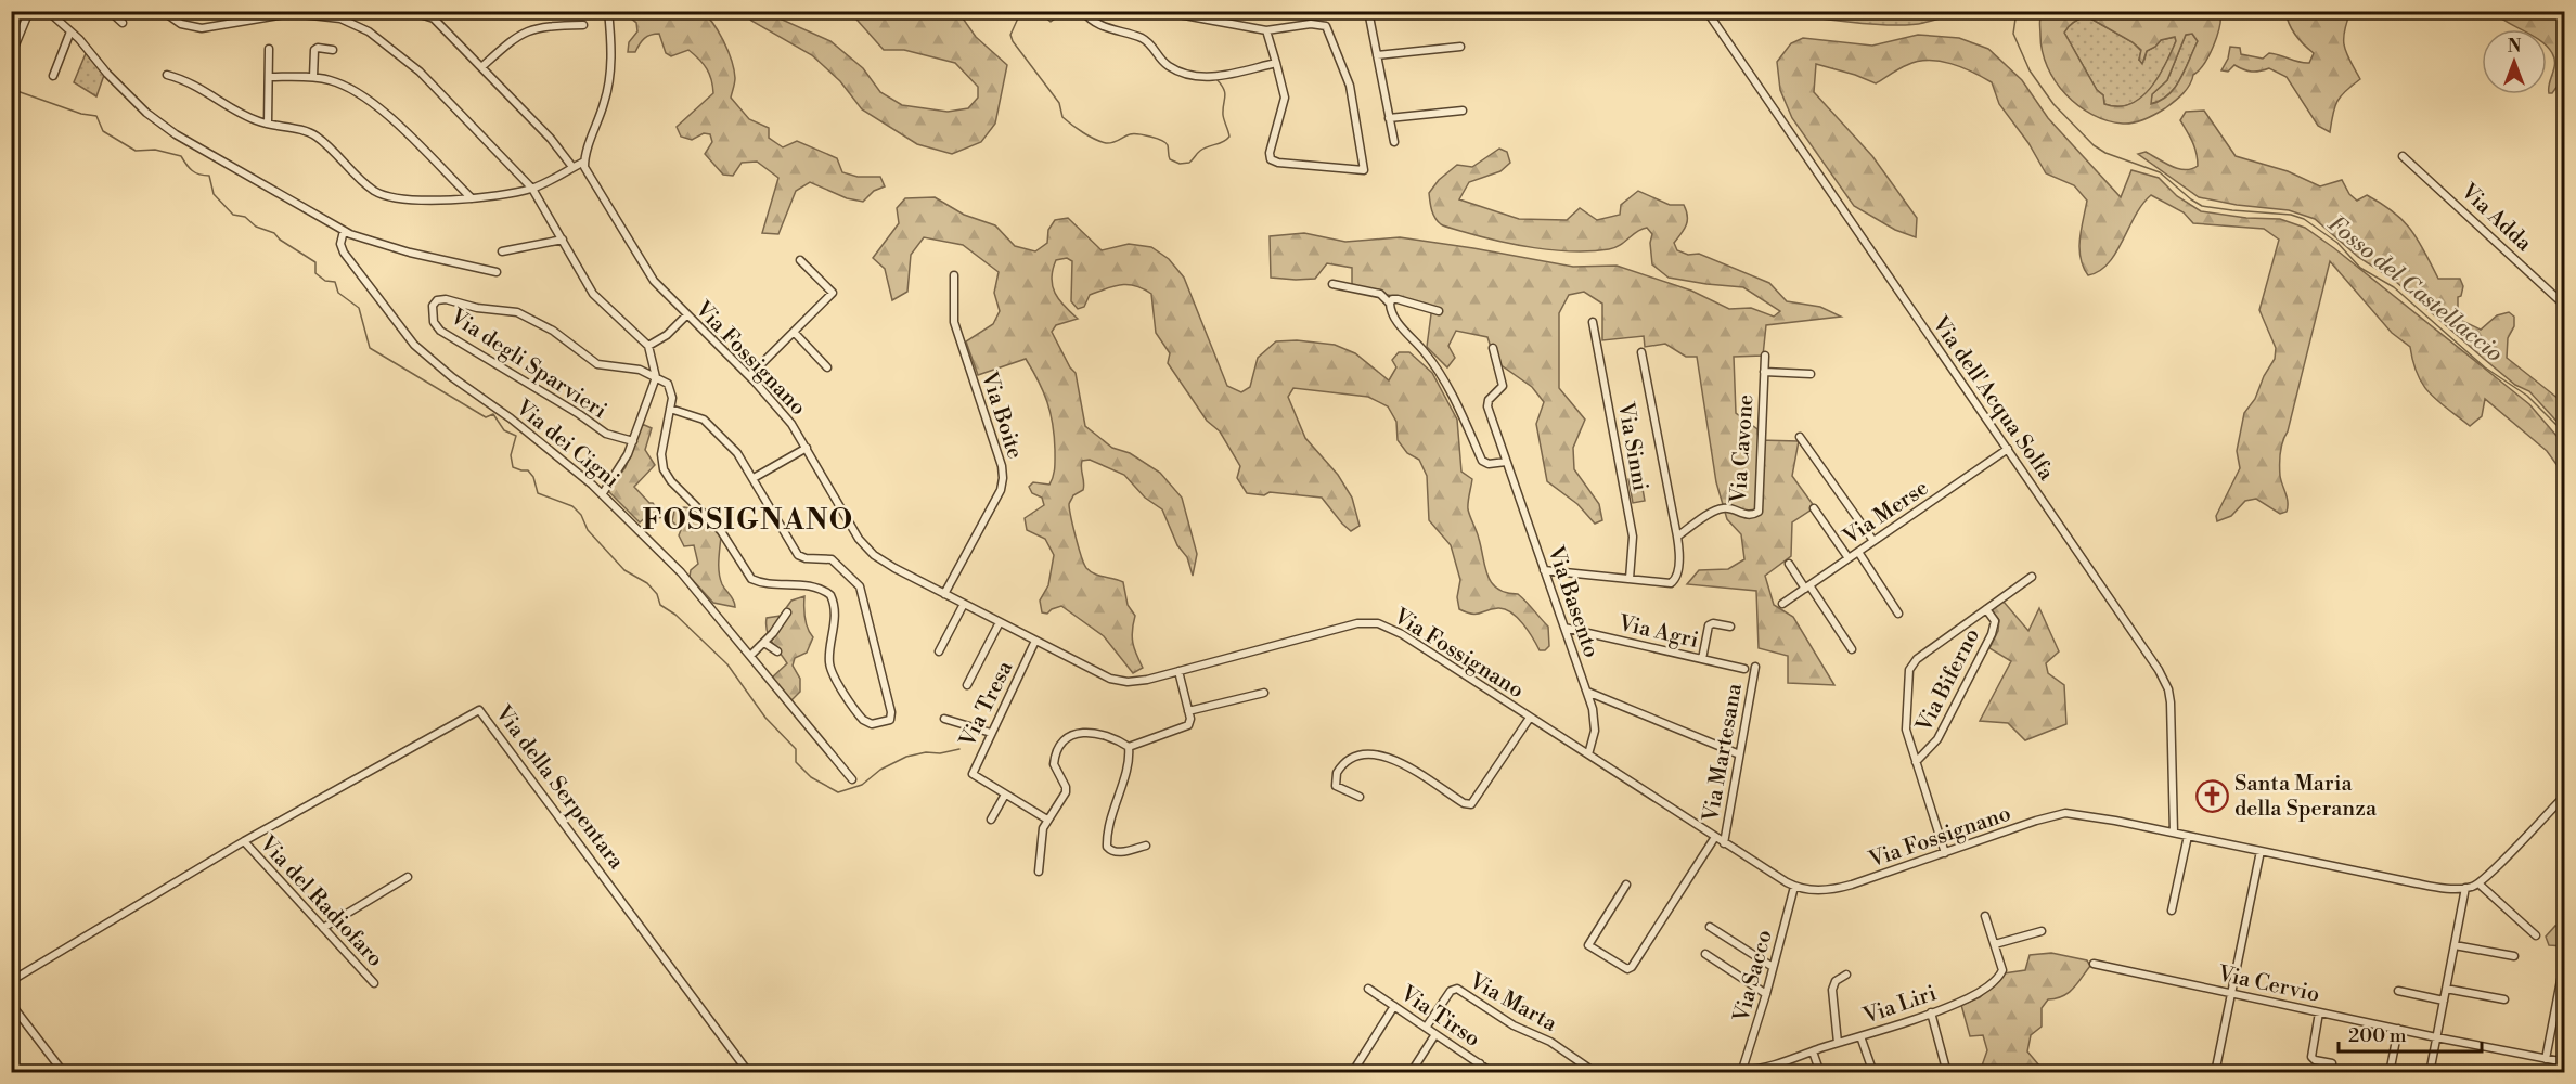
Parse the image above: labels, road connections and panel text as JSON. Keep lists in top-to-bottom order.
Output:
{
  "streets": {
    "street": [
      "Via Adda",
      "Via Fossignano",
      "Via degli Sparvieri",
      "Via dell'Acqua Solfa",
      "Via Boite",
      "Via dei Cigni",
      "Via Sinni",
      "Via Cavone",
      "Via Merse",
      "Via Basento",
      "Via Agri",
      "Via Biferno",
      "Via Tresa",
      "Via Martesana",
      "Via della Serpentara",
      "Via del Radiofaro",
      "Via Sacco",
      "Via Cervio",
      "Via Marta",
      "Via Liri",
      "Via Tirso"
    ]
  },
  "crossings": [
    ["Via Fossignano", "Via dell'Acqua Solfa"],
    ["Via Fossignano", "Via Boite"],
    ["Via Fossignano", "Via Basento"],
    ["Via Fossignano", "Via Biferno"],
    ["Via Fossignano", "Via Tresa"],
    ["Via Fossignano", "Via Martesana"],
    ["Via Fossignano", "Via Sacco"],
    ["Via dell'Acqua Solfa", "Via Merse"],
    ["Via Sinni", "Via Cavone"],
    ["Via Basento", "Via Agri"],
    ["Via della Serpentara", "Via del Radiofaro"],
    ["Via Sacco", "Via Liri"],
    ["Via Marta", "Via Tirso"]
  ],
  "districts": ["FOSSIGNANO"],
  "water": ["Fosso del Castellaccio"],
  "places": {
    "church": ["Santa Maria della Speranza"]
  },
  "scale_bar": "200 m",
  "north": "top"
}
